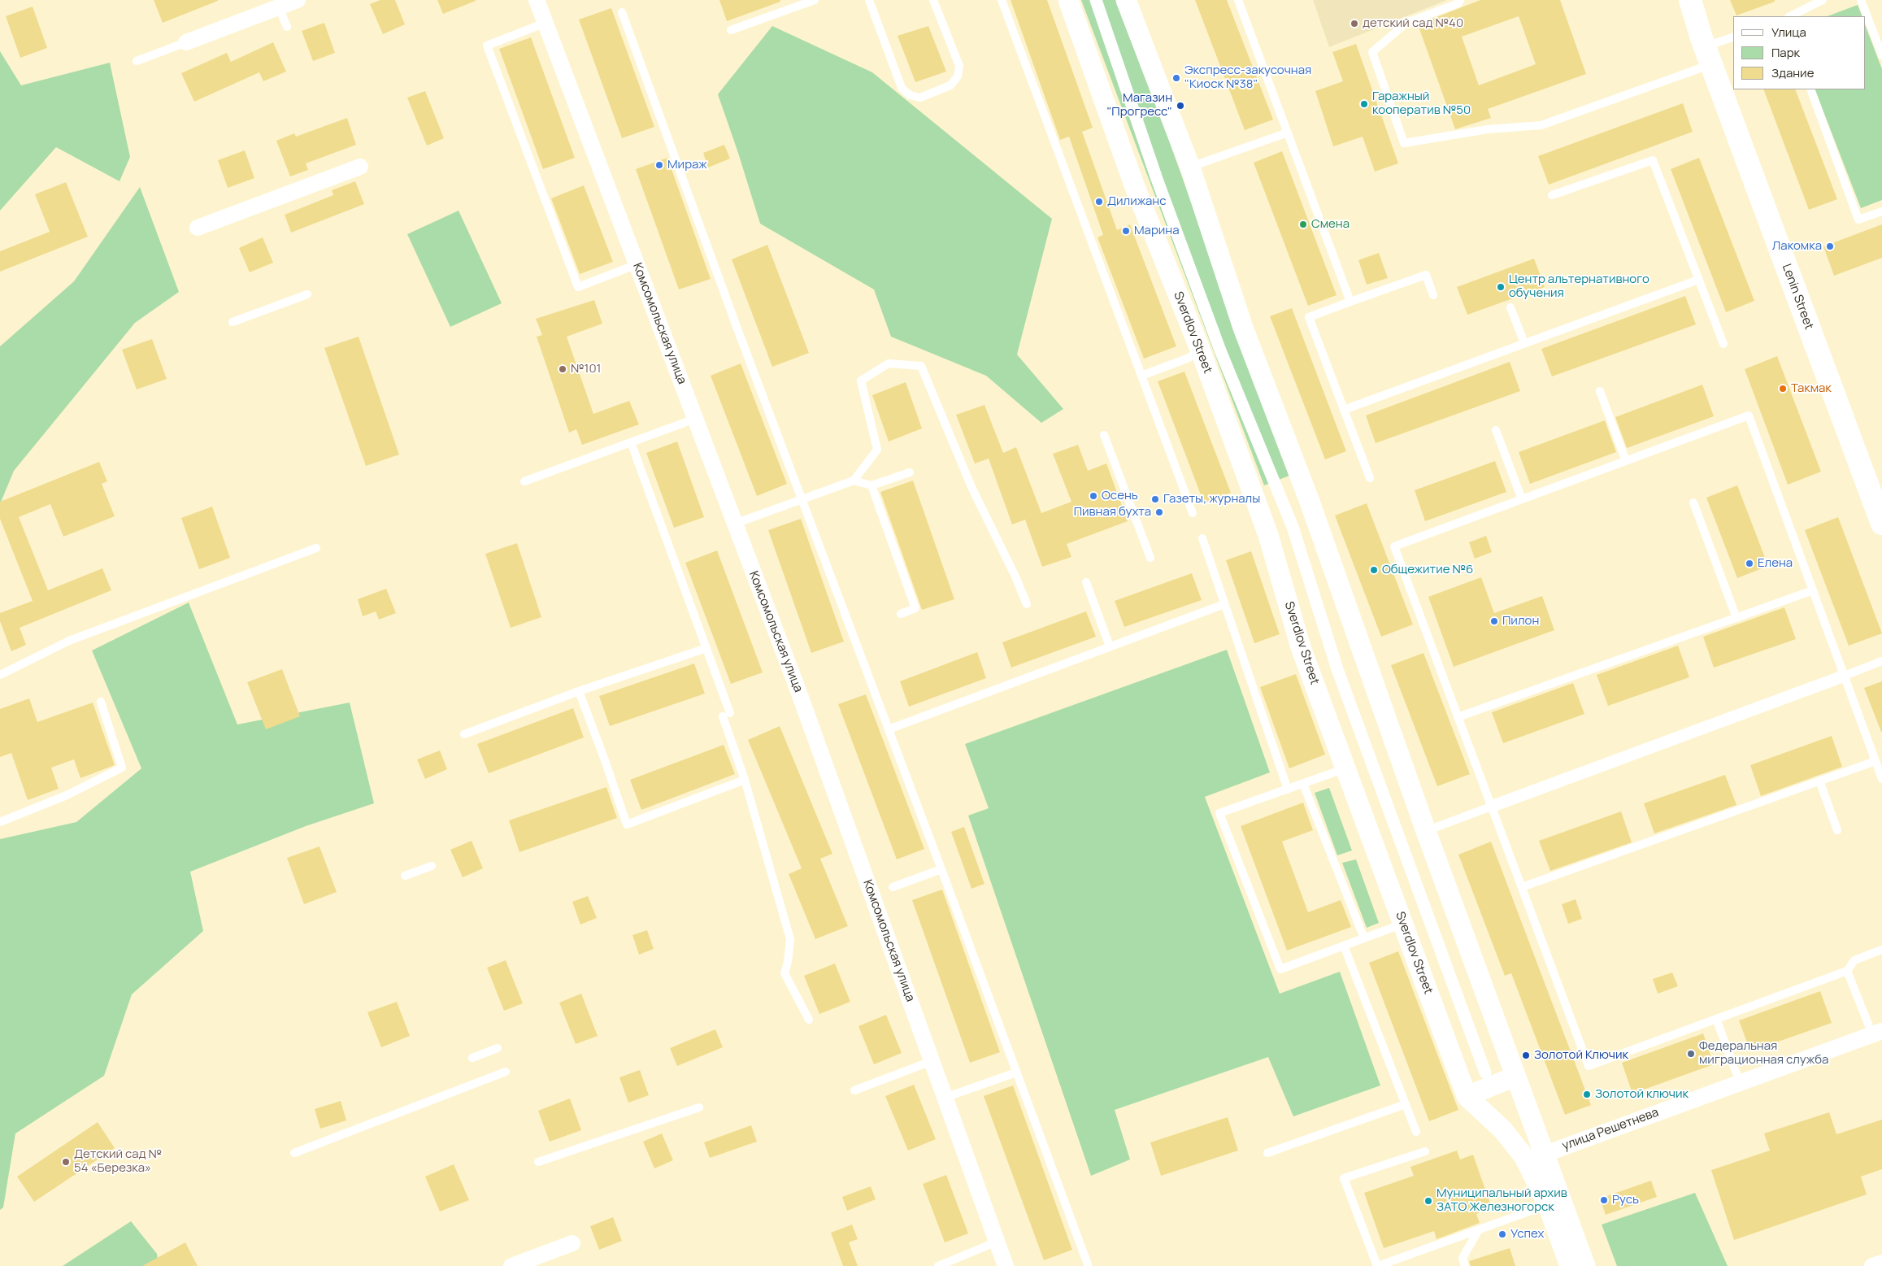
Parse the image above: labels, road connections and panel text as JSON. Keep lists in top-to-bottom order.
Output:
{
  "streets": {
    "main road": ["Lenin Street"],
    "street": ["Комсомольская улица", "Sverdlov Street", "улица Решетнева"]
  },
  "places": [
    "детский сад №40",
    "Экспресс-закусочная \"Киоск №38\"",
    "Гаражный кооператив №50",
    "Магазин \"Прогресс\"",
    "Мираж",
    "Дилижанс",
    "Смена",
    "Марина",
    "Лакомка",
    "Центр альтернативного обучения",
    "№101",
    "Такмак",
    "Осень",
    "Газеты, журналы",
    "Пивная бухта",
    "Елена",
    "Общежитие №6",
    "Пилон",
    "Федеральная миграционная служба",
    "Золотой Ключик",
    "Золотой ключик",
    "Детский сад № 54 «Березка»",
    "Русь",
    "Муниципальный архив ЗАТО Железногорск",
    "Успех"
  ],
  "legend": ["Улица", "Парк", "Здание"]
}
